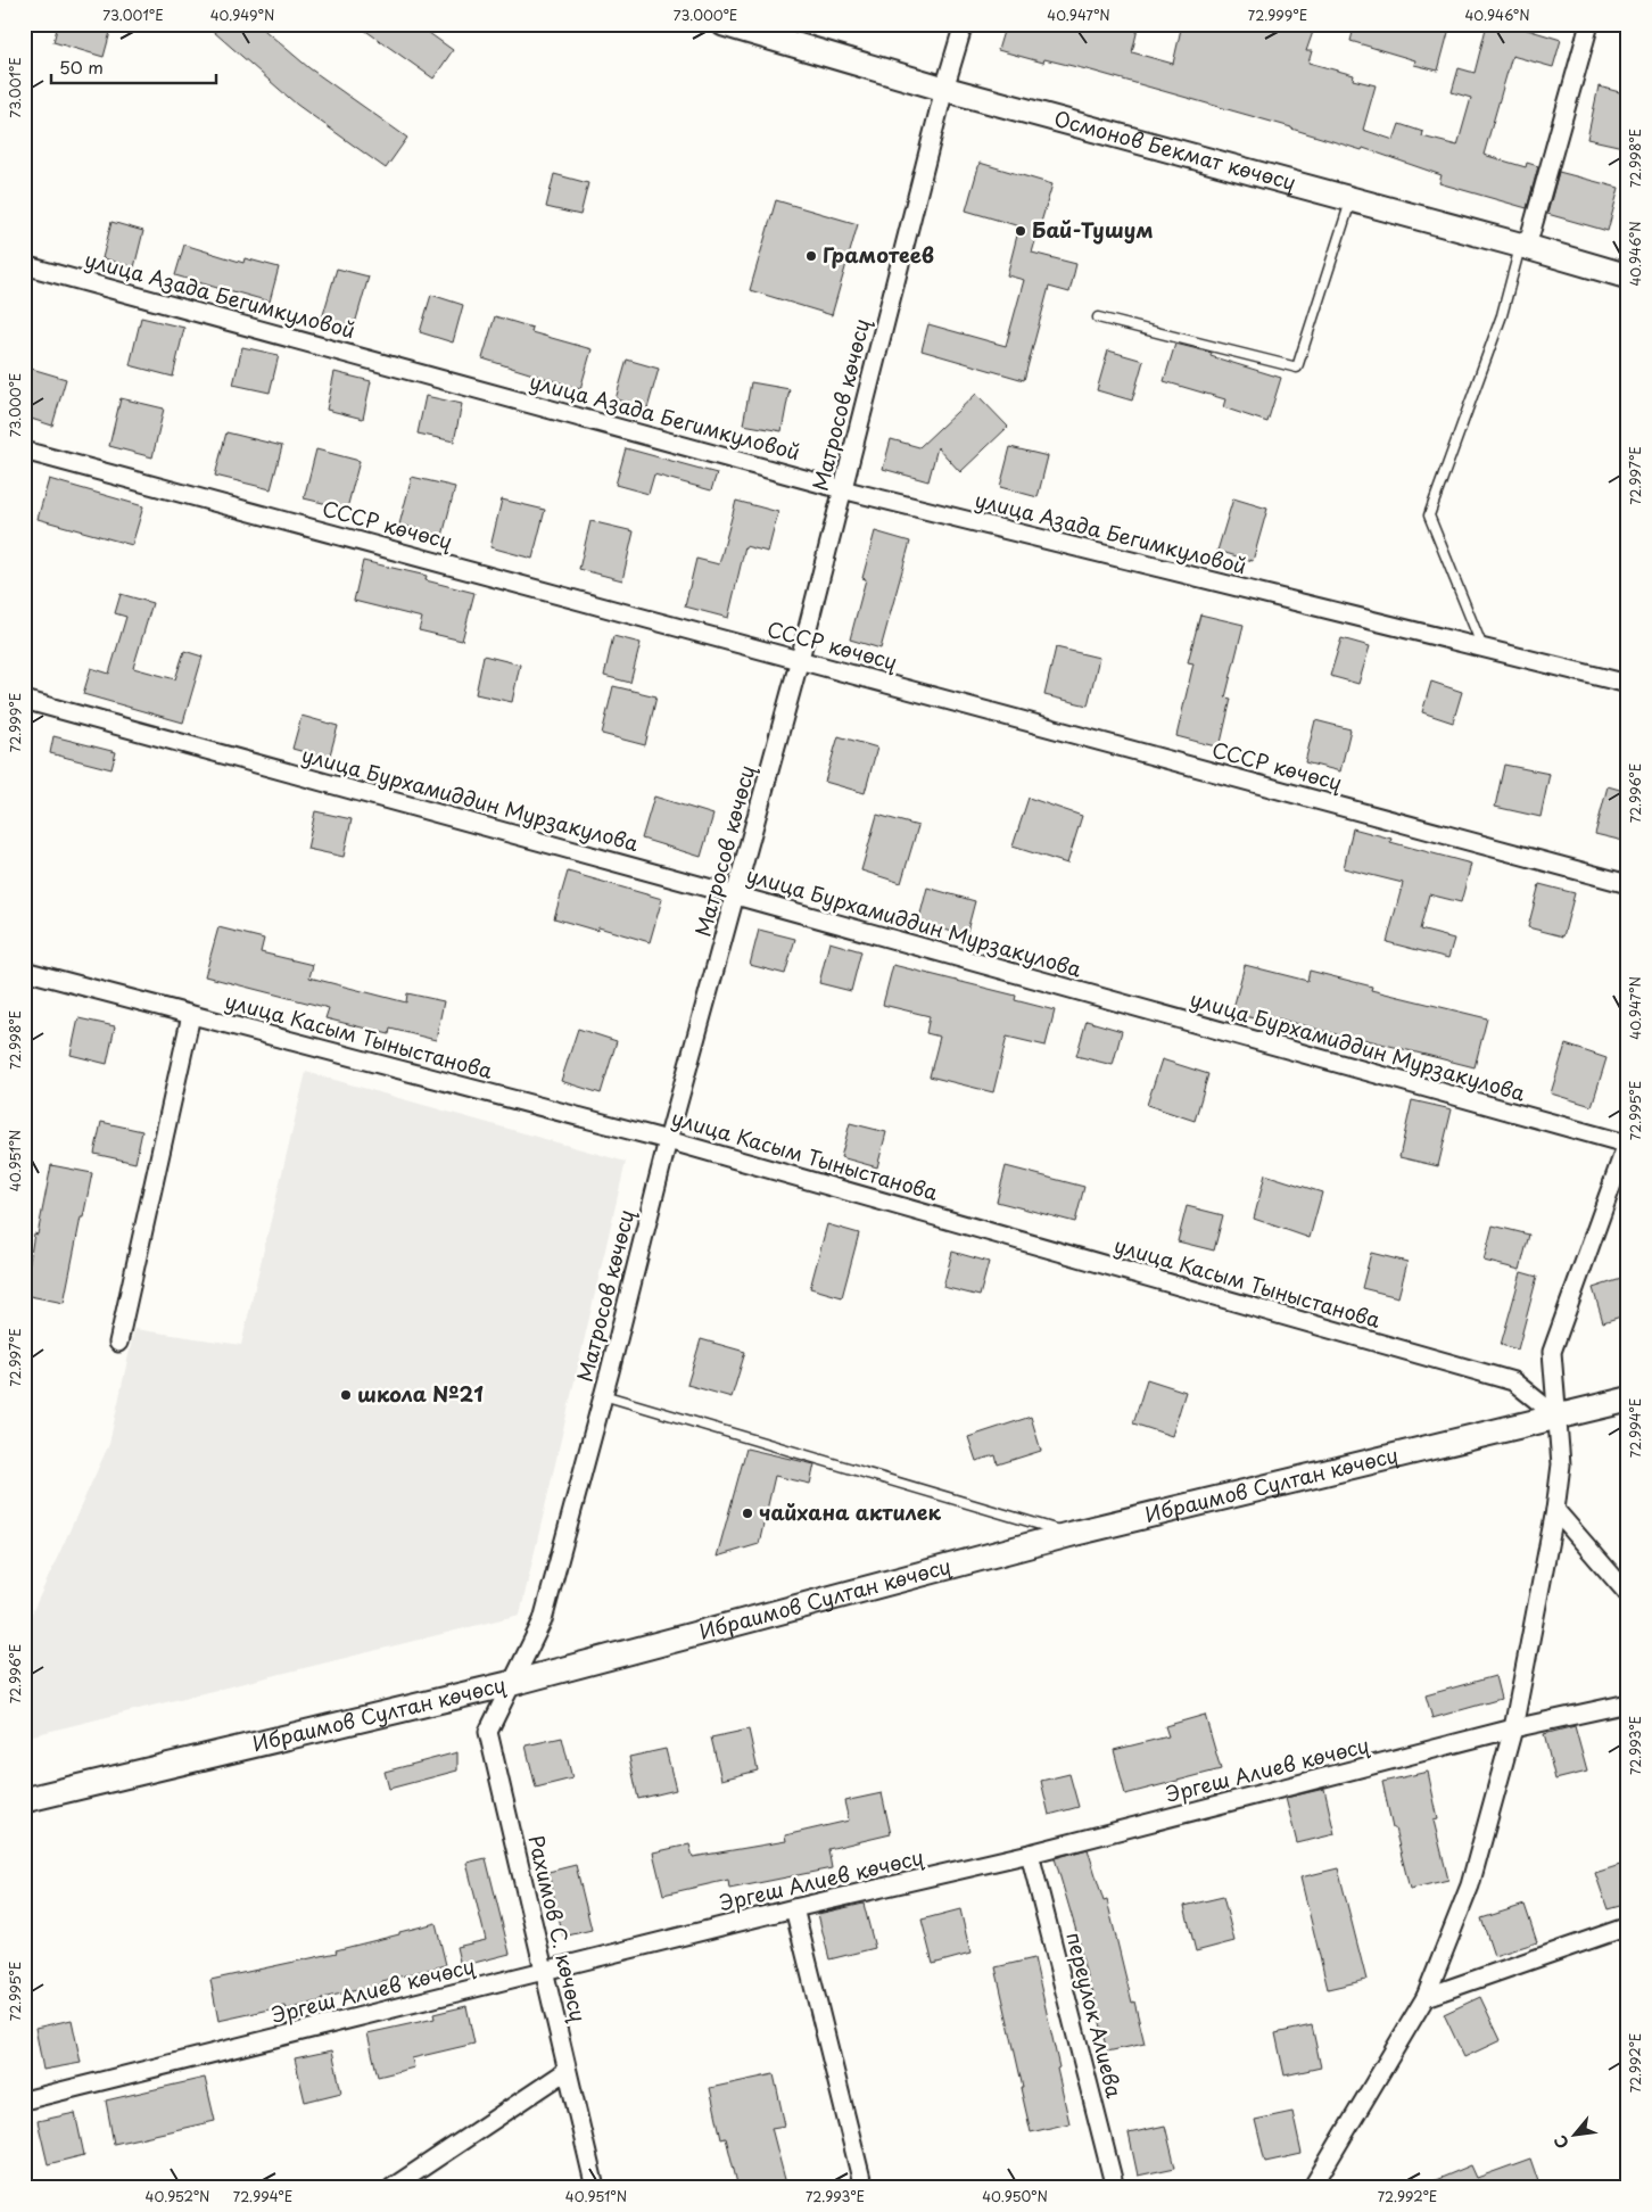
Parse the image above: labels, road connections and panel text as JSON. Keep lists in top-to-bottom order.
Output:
{
  "streets": {
    "main road": ["Осмонов Бекмат көчөсү", "Ибраимов Султан көчөсү"],
    "street": [
      "улица Азада Бегимкуловой",
      "Матросов көчөсү",
      "СССР көчөсү",
      "улица Бурхамиддин Мурзакулова",
      "улица Касым Тыныстанова",
      "Эргеш Алиев көчөсү",
      "Рахимов С. көчөсү",
      "переулок Алиева"
    ]
  },
  "crossings": [
    ["Осмонов Бекмат көчөсү", "Матросов көчөсү"],
    ["улица Азада Бегимкуловой", "Матросов көчөсү"],
    ["Матросов көчөсү", "СССР көчөсү"],
    ["Матросов көчөсү", "улица Бурхамиддин Мурзакулова"],
    ["Матросов көчөсү", "улица Касым Тыныстанова"],
    ["Матросов көчөсү", "Ибраимов Султан көчөсү"],
    ["Матросов көчөсү", "Рахимов С. көчөсү"],
    ["улица Касым Тыныстанова", "Ибраимов Султан көчөсү"],
    ["Ибраимов Султан көчөсү", "Рахимов С. көчөсү"],
    ["Эргеш Алиев көчөсү", "Рахимов С. көчөсү"],
    ["Эргеш Алиев көчөсү", "переулок Алиева"]
  ],
  "places": [
    "Бай-Тушум",
    "Грамотеев",
    "школа №21",
    "чайхана актилек"
  ],
  "scale_bar": "50 m",
  "north": "bottom left",
  "coordinates": [
    "73.001°E",
    "40.949°N",
    "73.000°E",
    "40.947°N",
    "72.999°E",
    "40.946°N",
    "72.998°E",
    "72.997°E",
    "72.996°E",
    "72.995°E",
    "40.951°N",
    "72.994°E",
    "72.993°E",
    "72.992°E",
    "40.952°N",
    "40.950°N"
  ]
}
